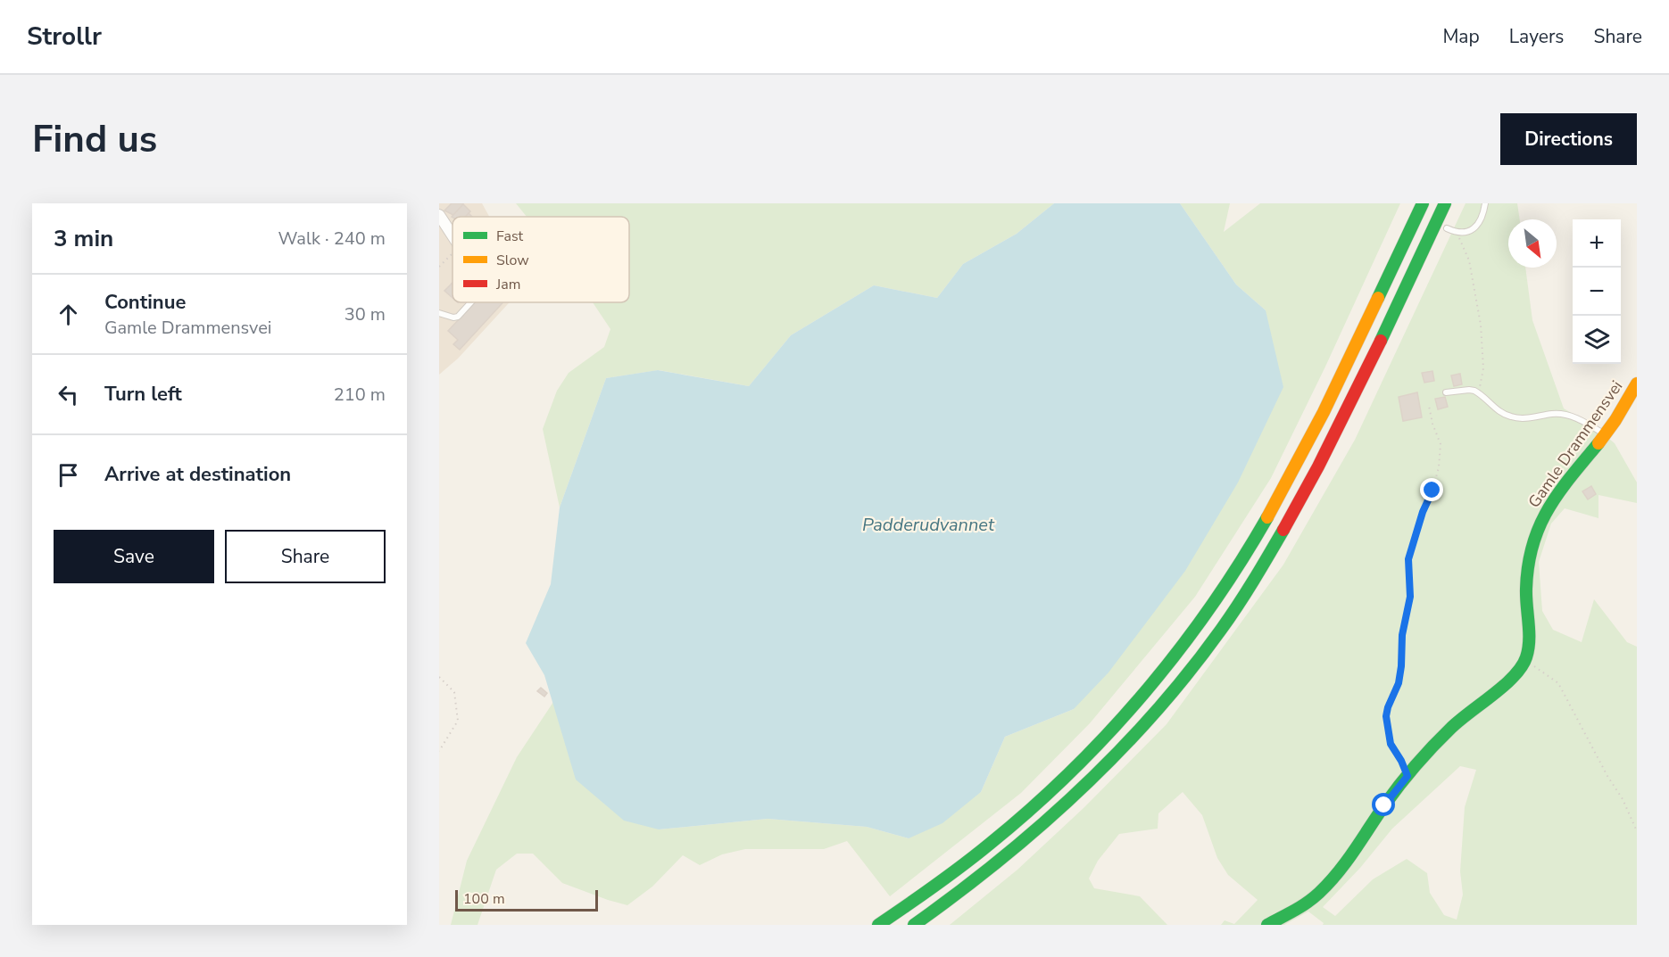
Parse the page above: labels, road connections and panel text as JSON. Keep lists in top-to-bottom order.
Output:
{
  "streets": {
    "main road": ["Gamle Drammensvei"]
  },
  "water": ["Padderudvannet"],
  "legend": ["Fast", "Slow", "Jam"],
  "scale_bar": "100 m",
  "north": "bottom right",
  "page": {
    "header": "Strollr",
    "nav": ["Map", "Layers", "Share"],
    "buttons": [
      "Directions",
      ["Save", "Share"]
    ],
    "title": "Find us",
    "heading": ["3 min", "Walk · 240 m"],
    "map_buttons": ["+", "−"],
    "list": [
      ["Continue", "Gamle Drammensvei", "30 m"],
      ["Turn left", "210 m"],
      "Arrive at destination"
    ],
    "scale": "100 m"
  }
}
